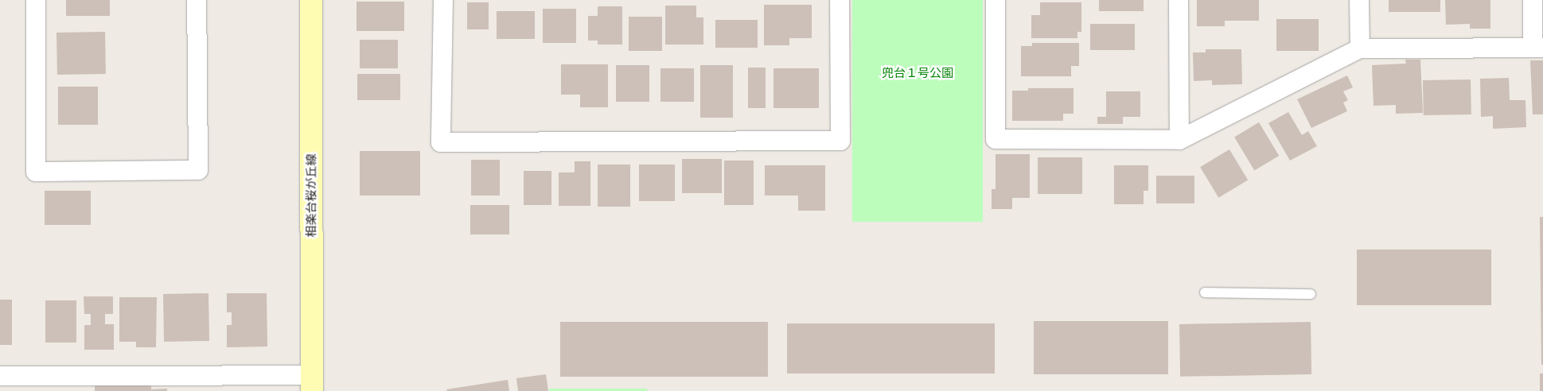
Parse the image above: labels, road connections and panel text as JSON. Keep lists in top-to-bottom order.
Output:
{
  "streets": {
    "main road": ["相楽台桜が丘線"]
  },
  "parks": ["兜台１号公園"]
}
